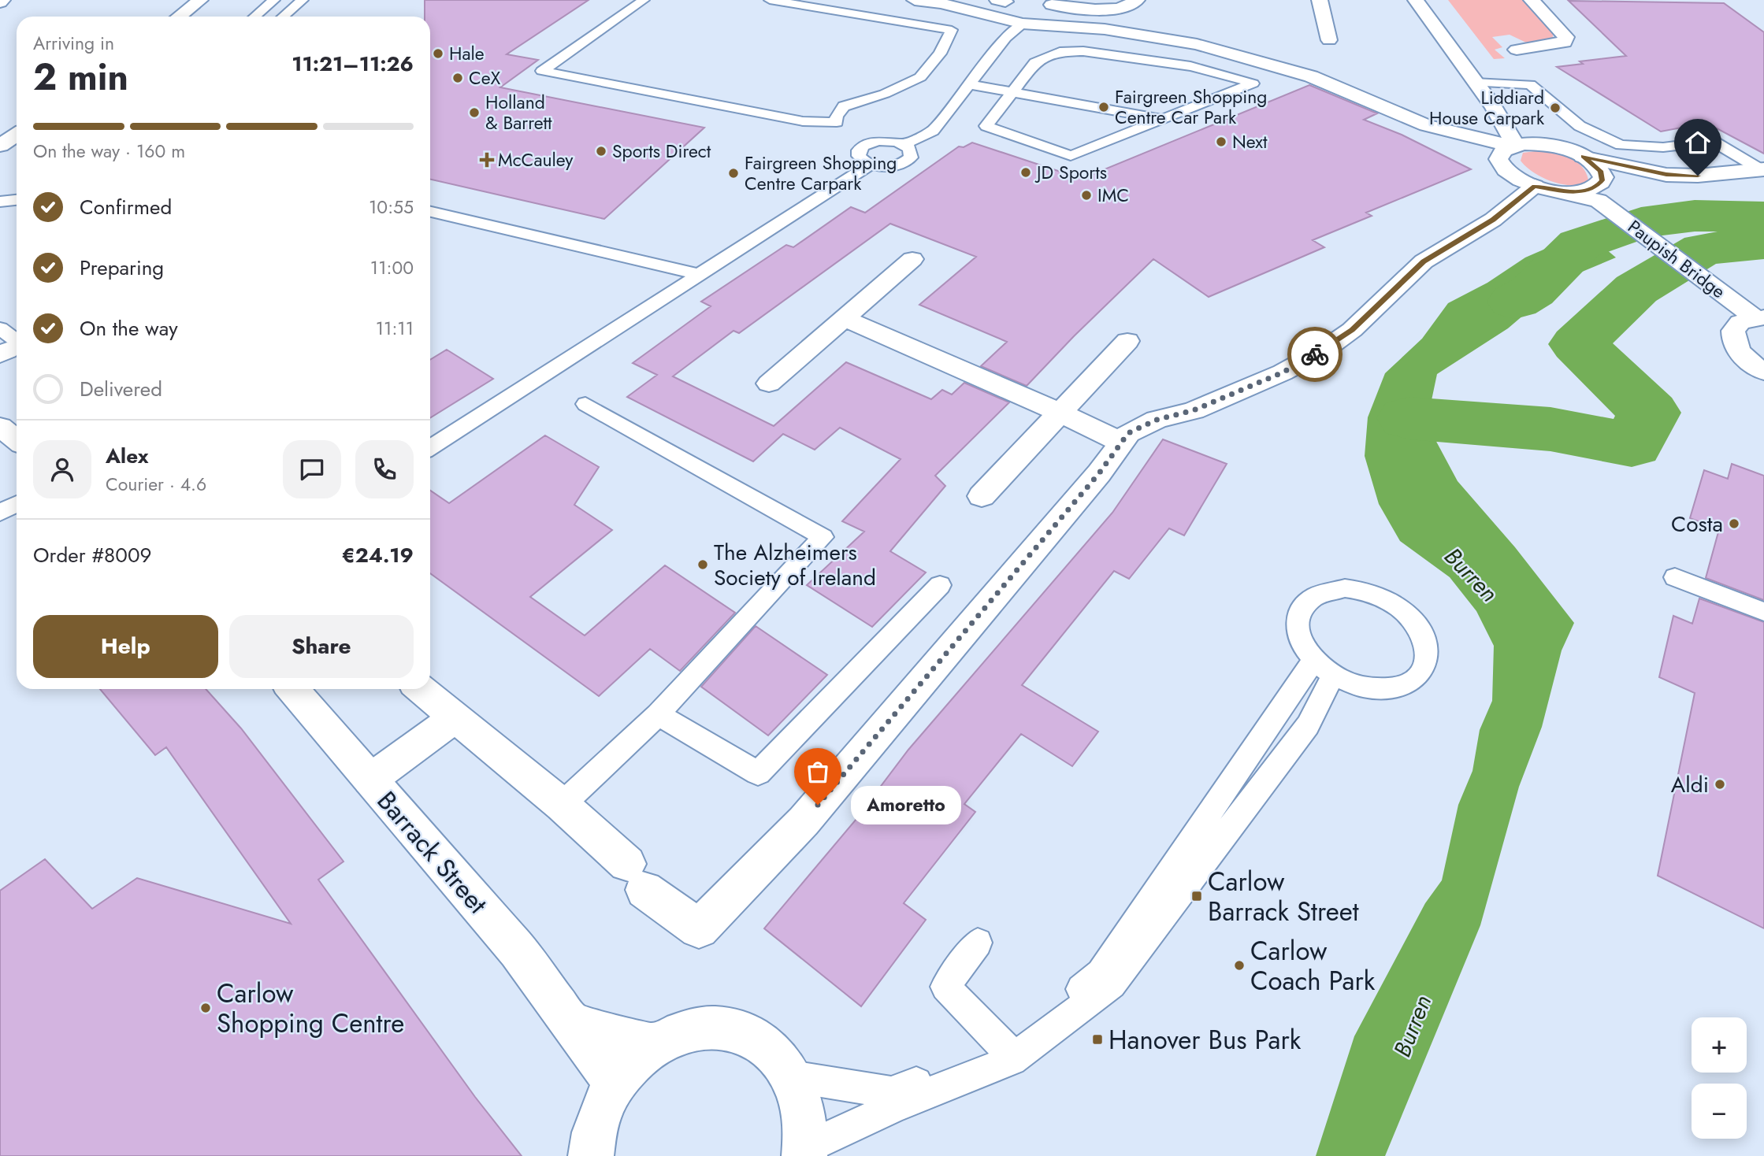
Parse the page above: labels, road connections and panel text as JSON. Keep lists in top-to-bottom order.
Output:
{
  "streets": {
    "street": ["Paupish Bridge", "Barrack Street"]
  },
  "water": ["Burren"],
  "places": {
    "other": [
      "Hale",
      "CeX",
      "Fairgreen Shopping Centre Car Park",
      "Liddiard House Carpark",
      "Holland & Barrett",
      "Next",
      "Sports Direct",
      "JD Sports",
      "Fairgreen Shopping Centre Carpark",
      "IMC",
      "Costa",
      "The Alzheimers Society of Ireland",
      "Aldi",
      "Amoretto",
      "Carlow Coach Park",
      "Carlow Shopping Centre"
    ],
    "health": ["McCauley"],
    "transit": ["Carlow Barrack Street", "Hanover Bus Park"]
  },
  "page": {
    "heading": ["2 min", "Arriving in", "11:21–11:26"],
    "panel": [
      "Alex",
      "Courier · 4.6",
      "Order #8009",
      "€24.19"
    ],
    "bar": "On the way · 160 m",
    "list": [
      ["Confirmed", "10:55"],
      ["Preparing", "11:00"],
      ["On the way", "11:11"],
      "Delivered"
    ],
    "buttons": ["Help", "Share"],
    "bubble": "Amoretto",
    "map_buttons": ["+", "−"]
  }
}
